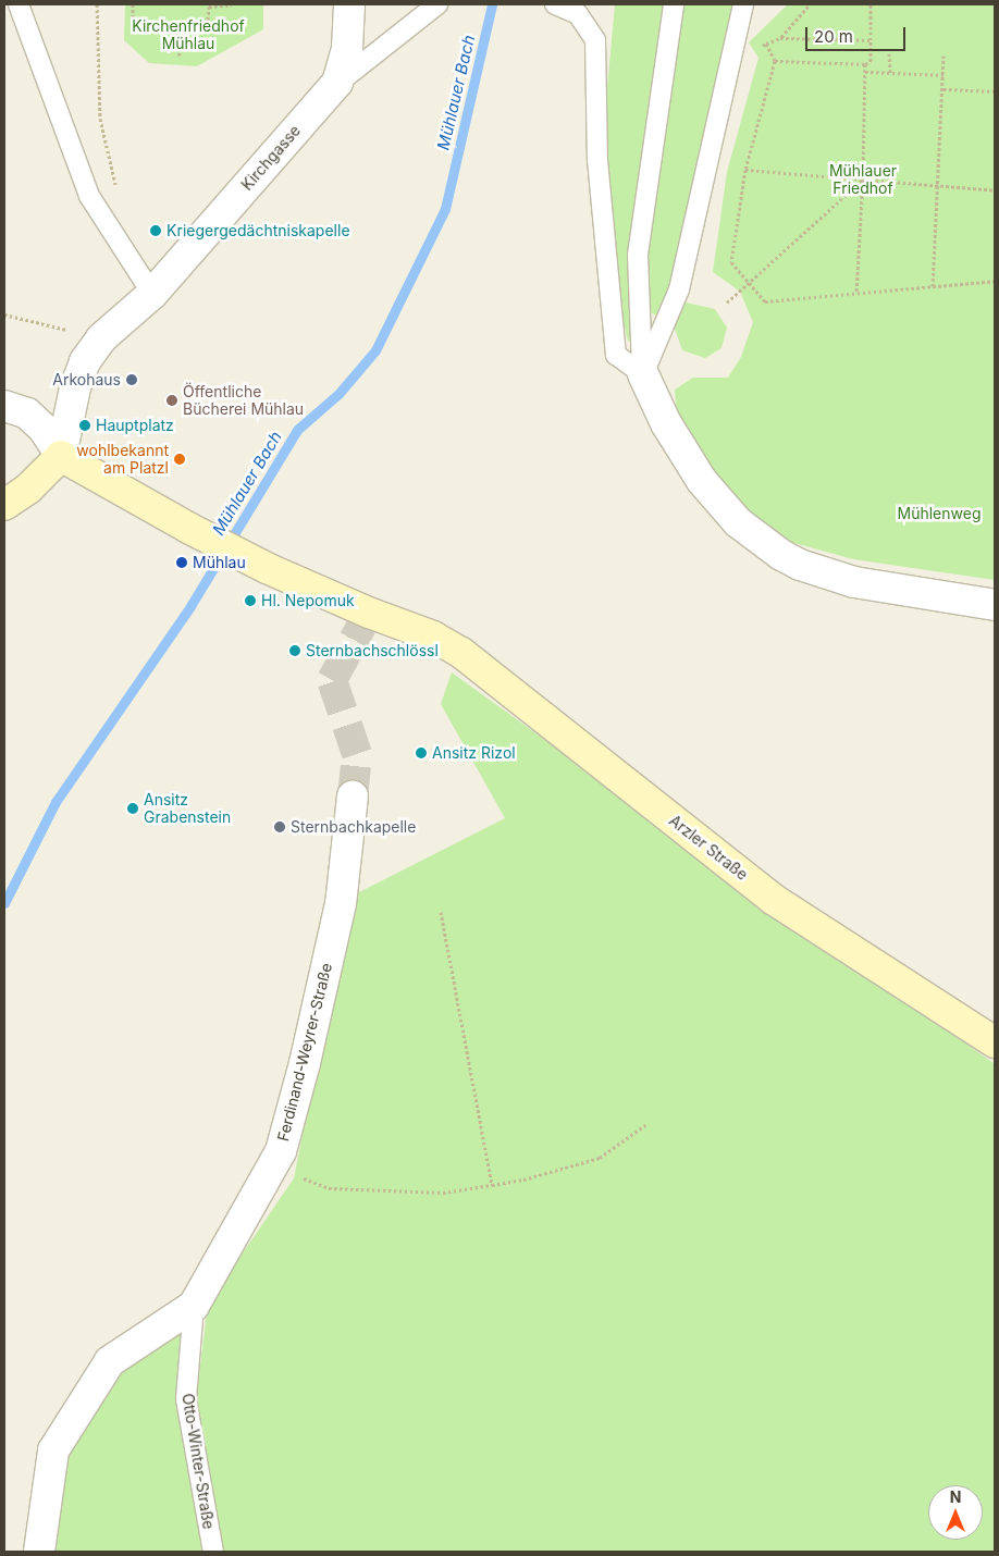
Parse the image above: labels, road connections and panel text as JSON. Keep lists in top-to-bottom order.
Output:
{
  "streets": {
    "main road": ["Arzler Straße"],
    "street": ["Kirchgasse", "Ferdinand-Weyrer-Straße"],
    "lane": ["Otto-Winter-Straße"]
  },
  "crossings": [
    ["Ferdinand-Weyrer-Straße", "Otto-Winter-Straße"]
  ],
  "water": ["Mühlauer Bach"],
  "parks": ["Kirchenfriedhof Mühlau", "Mühlauer Friedhof", "Mühlenweg"],
  "places": [
    "Kriegergedächtniskapelle",
    "Arkohaus",
    "Öffentliche Bücherei Mühlau",
    "Hauptplatz",
    "wohlbekannt am Platzl",
    "Mühlau",
    "Hl. Nepomuk",
    "Sternbachschlössl",
    "Ansitz Rizol",
    "Ansitz Grabenstein",
    "Sternbachkapelle"
  ],
  "scale_bar": "20 m",
  "north": "top"
}
